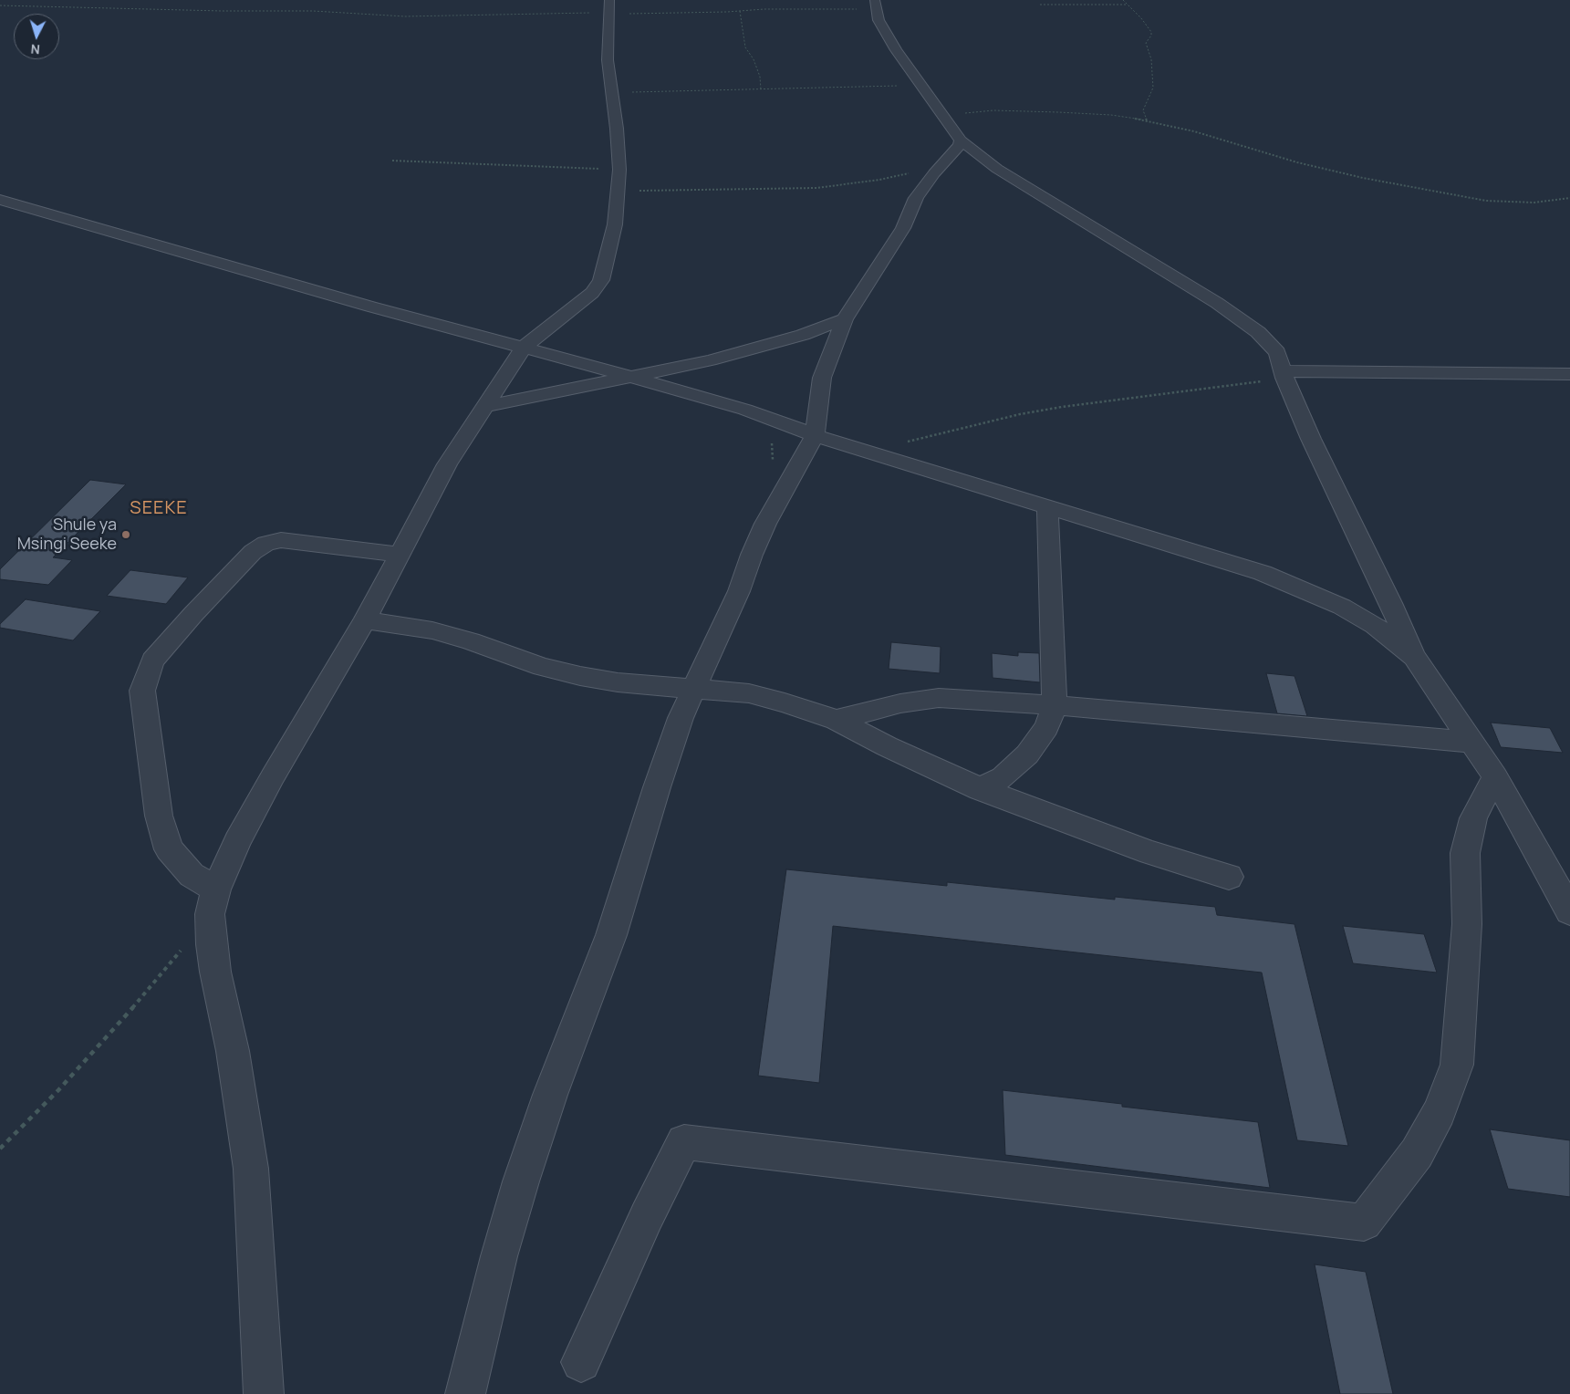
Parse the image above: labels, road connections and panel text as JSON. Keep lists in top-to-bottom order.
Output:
{
  "districts": ["SEEKE"],
  "places": ["Shule ya Msingi Seeke"],
  "north": "bottom"
}
